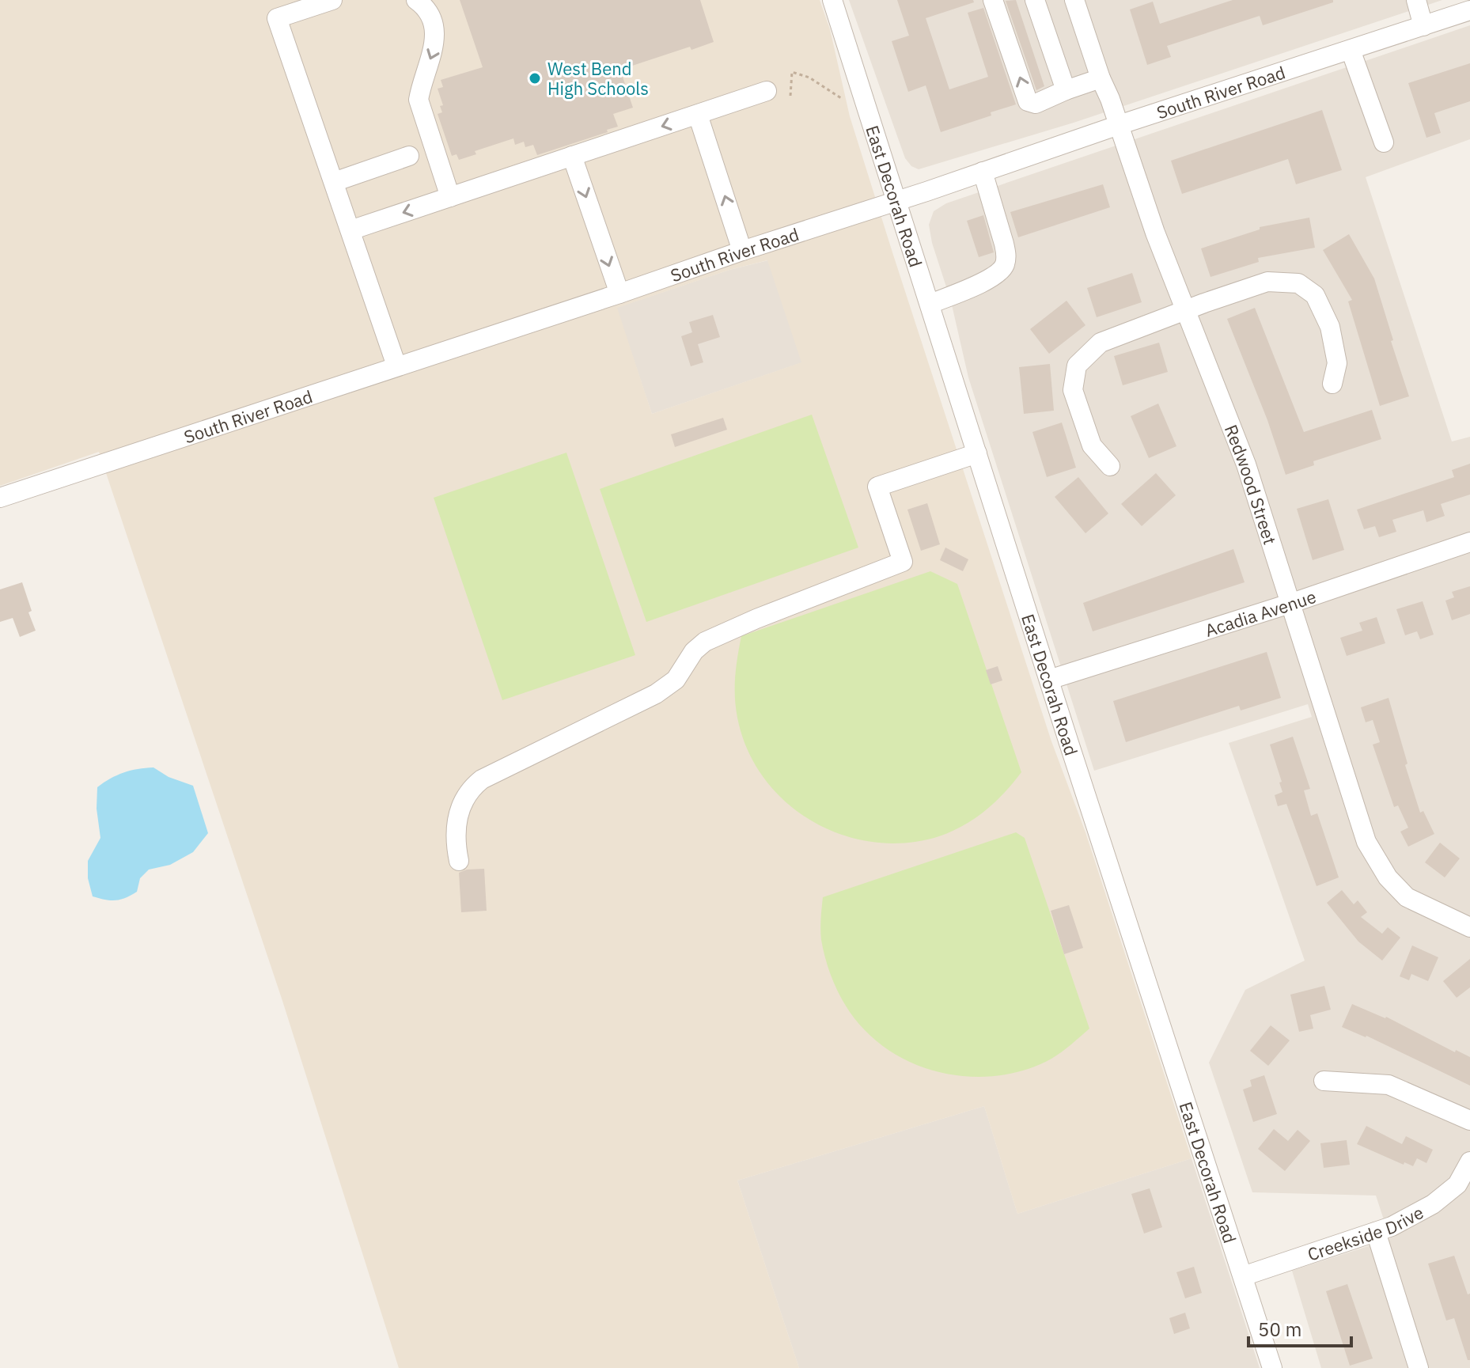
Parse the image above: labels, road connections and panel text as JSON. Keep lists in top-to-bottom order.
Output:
{
  "streets": {
    "street": [
      "South River Road",
      "East Decorah Road",
      "Redwood Street",
      "Acadia Avenue",
      "Creekside Drive"
    ]
  },
  "crossings": [
    ["South River Road", "East Decorah Road"],
    ["South River Road", "Redwood Street"],
    ["East Decorah Road", "Acadia Avenue"],
    ["East Decorah Road", "Creekside Drive"],
    ["Redwood Street", "Acadia Avenue"]
  ],
  "places": ["West Bend High Schools"],
  "scale_bar": "50 m"
}
